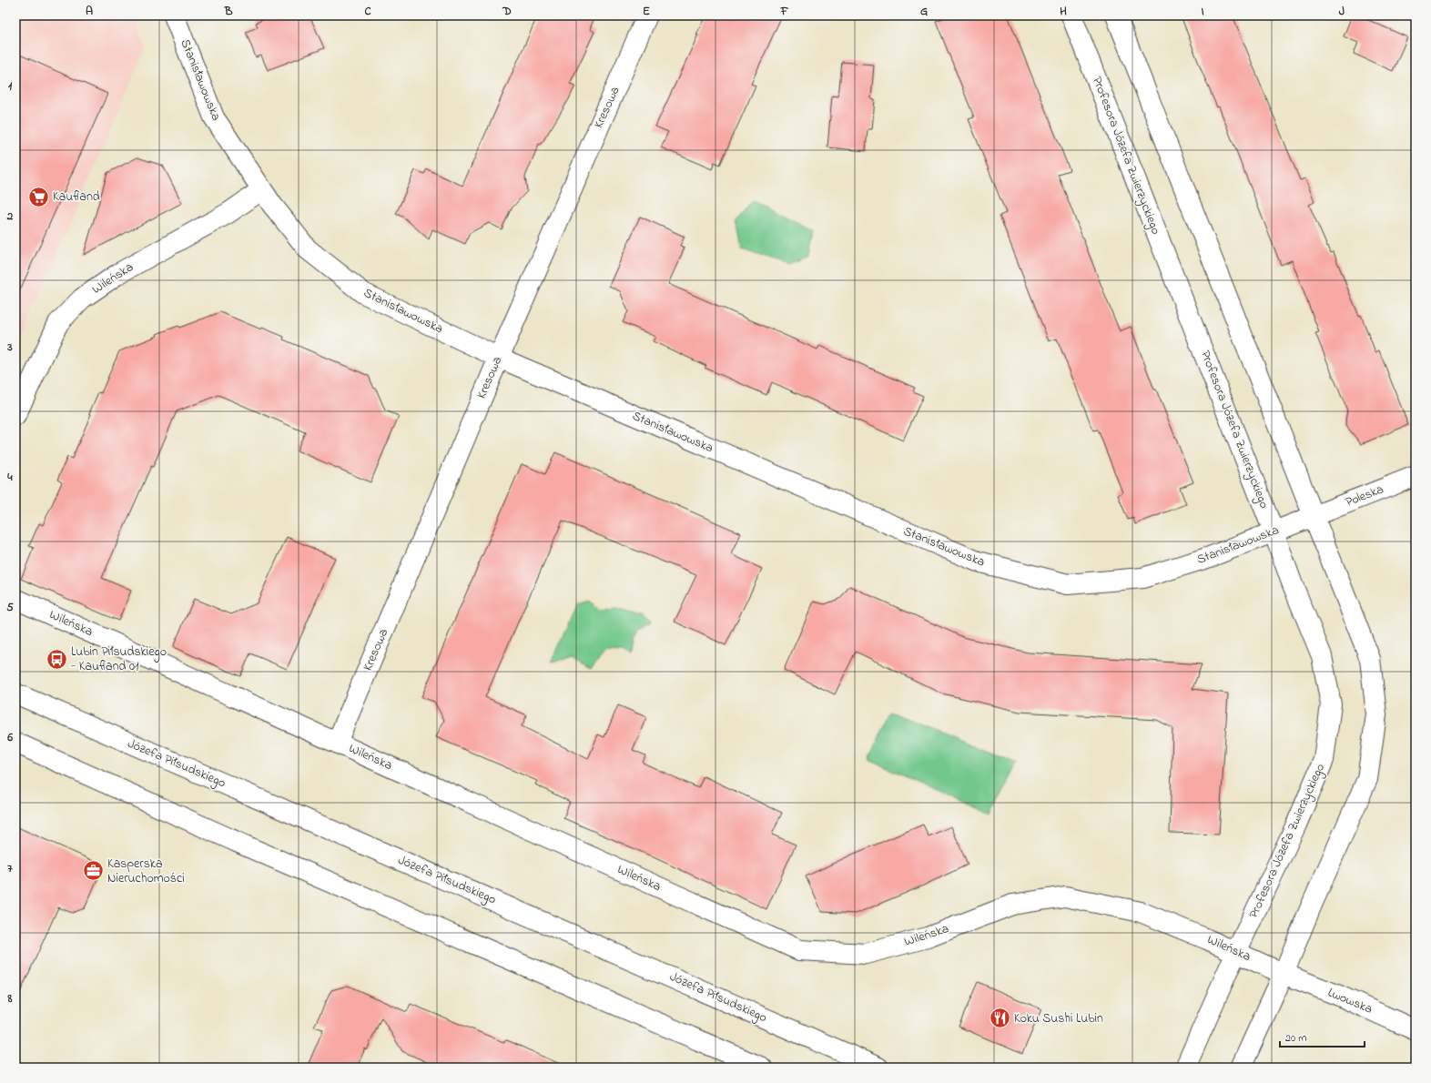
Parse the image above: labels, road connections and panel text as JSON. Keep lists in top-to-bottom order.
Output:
{
  "streets": {
    "street": [
      "Stanisławowska",
      "Kresowa",
      "Profesora Józefa Zwierzyckiego",
      "Wileńska",
      "Poleska",
      "Józefa Piłsudskiego",
      "Lwowska"
    ]
  },
  "crossings": [
    ["Stanisławowska", "Kresowa"],
    ["Stanisławowska", "Profesora Józefa Zwierzyckiego"],
    ["Stanisławowska", "Wileńska"],
    ["Stanisławowska", "Poleska"],
    ["Kresowa", "Wileńska"],
    ["Profesora Józefa Zwierzyckiego", "Wileńska"],
    ["Wileńska", "Lwowska"]
  ],
  "places": {
    "supermarket": ["Kaufland"],
    "bus stop": ["Lubin Piłsudskiego - Kaufland 01"],
    "office": ["Kasperska Nieruchomości"],
    "restaurant": ["Koku Sushi Lubin"]
  },
  "scale_bar": "20 m",
  "grid": {
    "columns": [
      "A",
      "B",
      "C",
      "D",
      "E",
      "F",
      "G",
      "H",
      "I",
      "J"
    ],
    "rows": [
      "1",
      "2",
      "3",
      "4",
      "5",
      "6",
      "7",
      "8"
    ]
  }
}
